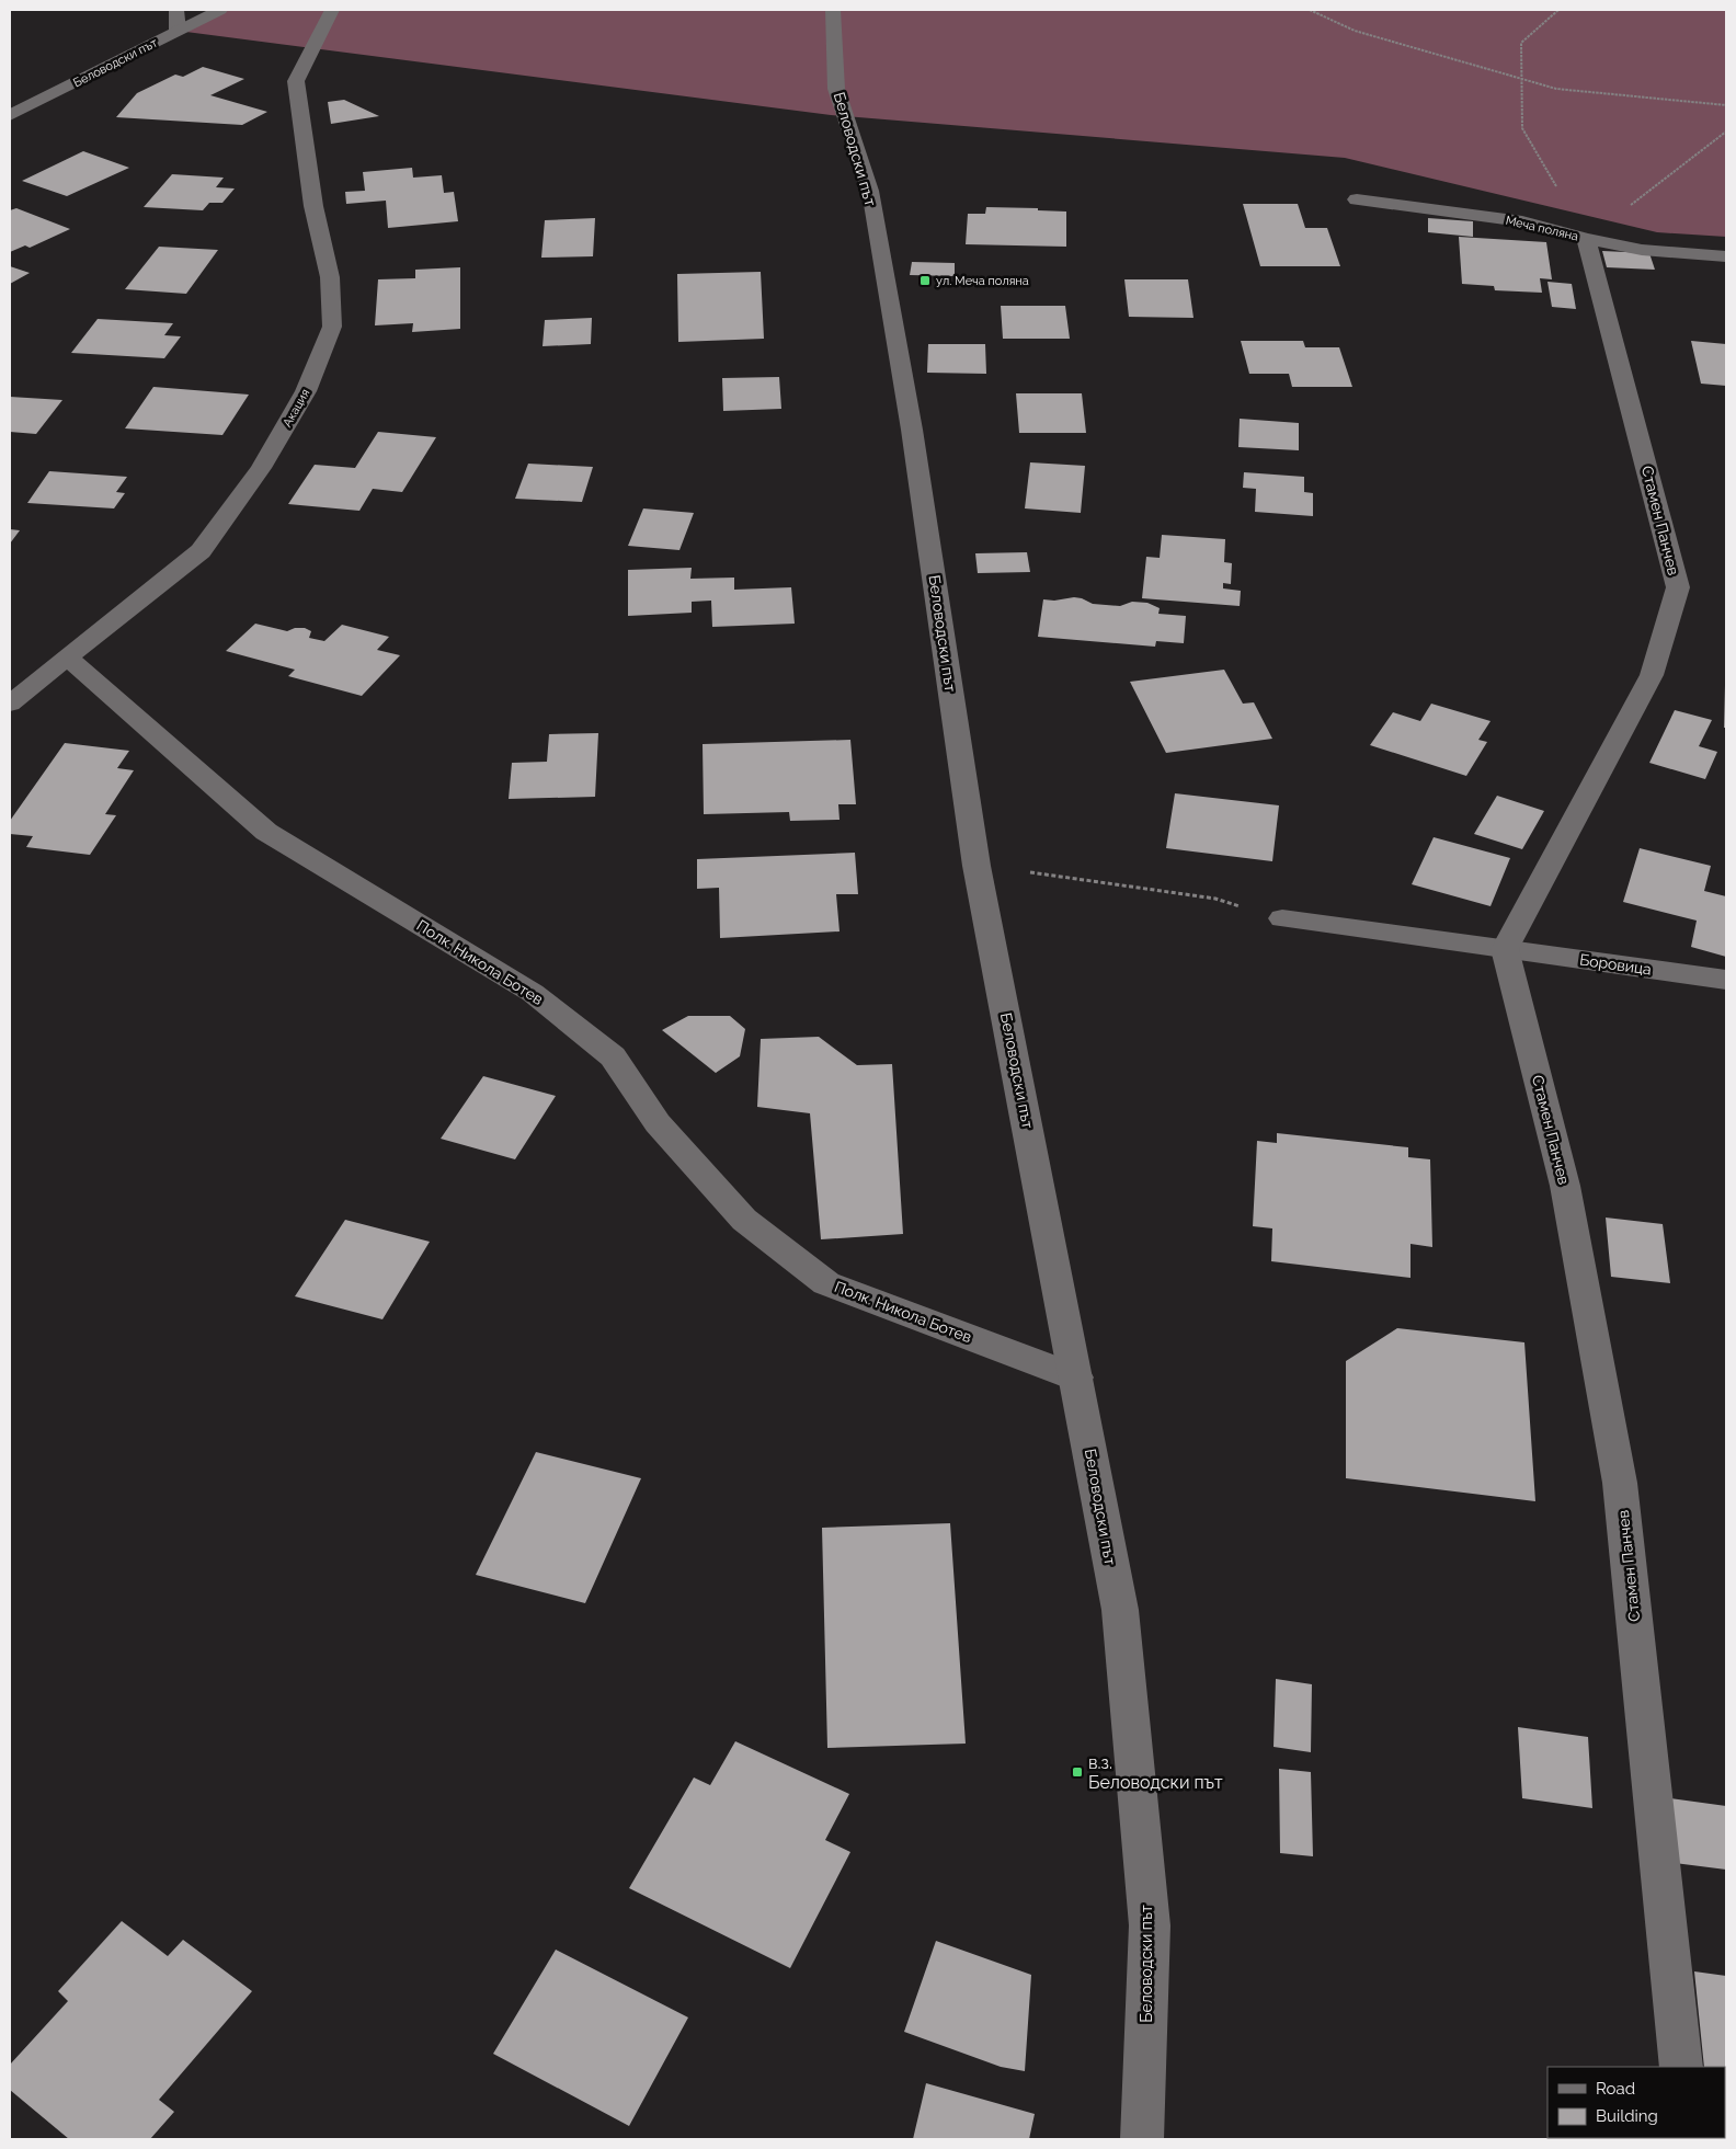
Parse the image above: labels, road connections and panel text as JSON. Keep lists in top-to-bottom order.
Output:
{
  "streets": {
    "street": [
      "Беловодски път",
      "Меча поляна",
      "Акация",
      "Стамен Панчев",
      "Полк. Никола Ботев",
      "Боровица"
    ]
  },
  "crossings": [
    ["Беловодски път", "Полк. Никола Ботев"],
    ["Меча поляна", "Стамен Панчев"],
    ["Акация", "Полк. Никола Ботев"],
    ["Стамен Панчев", "Боровица"]
  ],
  "places": {
    "transit": ["ул. Меча поляна", "в.з. Беловодски път"]
  },
  "legend": ["Road", "Building"]
}
